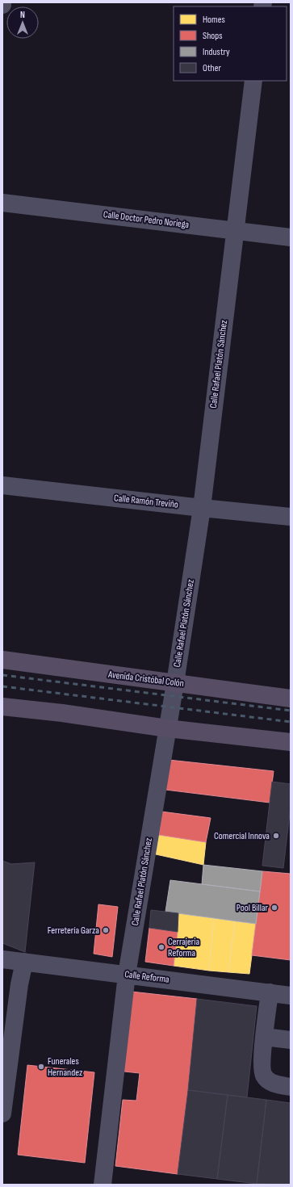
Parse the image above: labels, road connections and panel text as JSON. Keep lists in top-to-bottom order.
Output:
{
  "streets": {
    "main road": ["Avenida Cristóbal Colón"],
    "street": [
      "Calle Doctor Pedro Noriega",
      "Calle Rafael Platón Sánchez",
      "Calle Ramón Treviño",
      "Calle Reforma"
    ]
  },
  "crossings": [
    ["Calle Doctor Pedro Noriega", "Calle Rafael Platón Sánchez"],
    ["Calle Rafael Platón Sánchez", "Calle Ramón Treviño"],
    ["Calle Rafael Platón Sánchez", "Avenida Cristóbal Colón"],
    ["Calle Rafael Platón Sánchez", "Calle Reforma"]
  ],
  "places": [
    "Comercial Innova",
    "Pool Billar",
    "Ferretería Garza",
    "Cerrajeria Reforma",
    "Funerales Hernandez"
  ],
  "legend": [
    "Homes",
    "Shops",
    "Industry",
    "Other"
  ],
  "north": "top"
}
